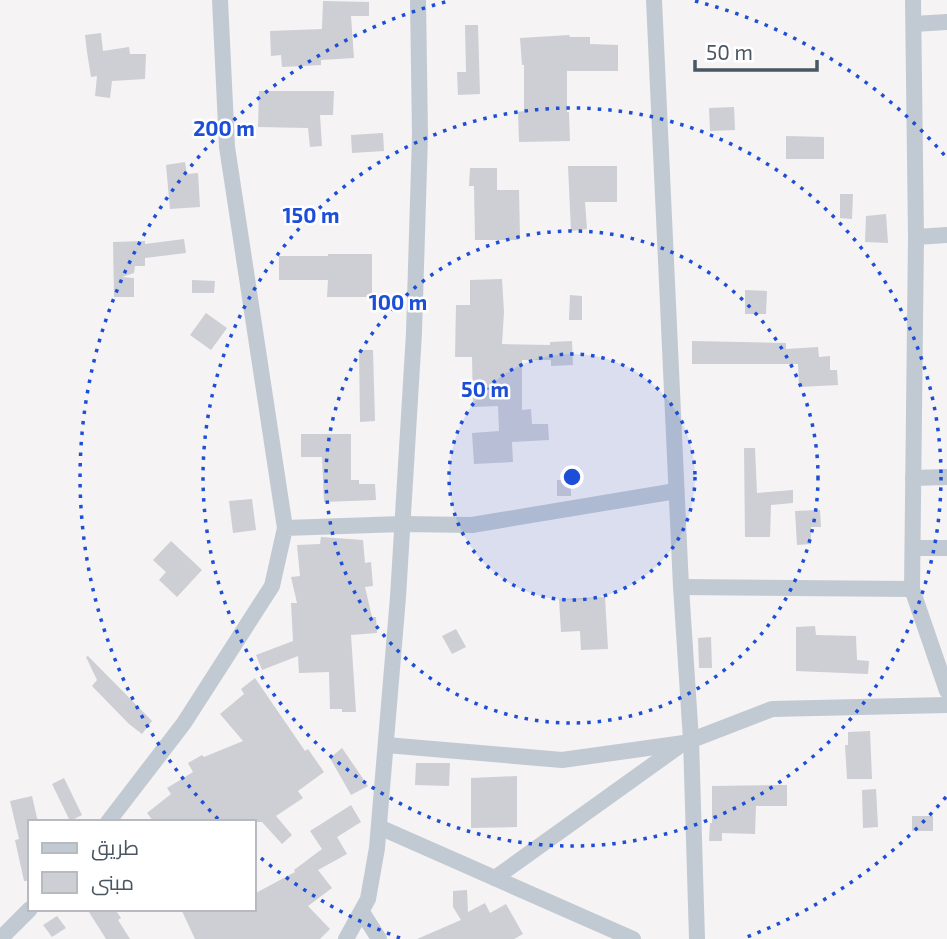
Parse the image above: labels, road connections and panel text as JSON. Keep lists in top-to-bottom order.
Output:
{
  "legend": ["طريق", "مبنى"],
  "scale_bar": "50 m",
  "rings": [
    "200 m",
    "150 m",
    "100 m",
    "50 m"
  ]
}
